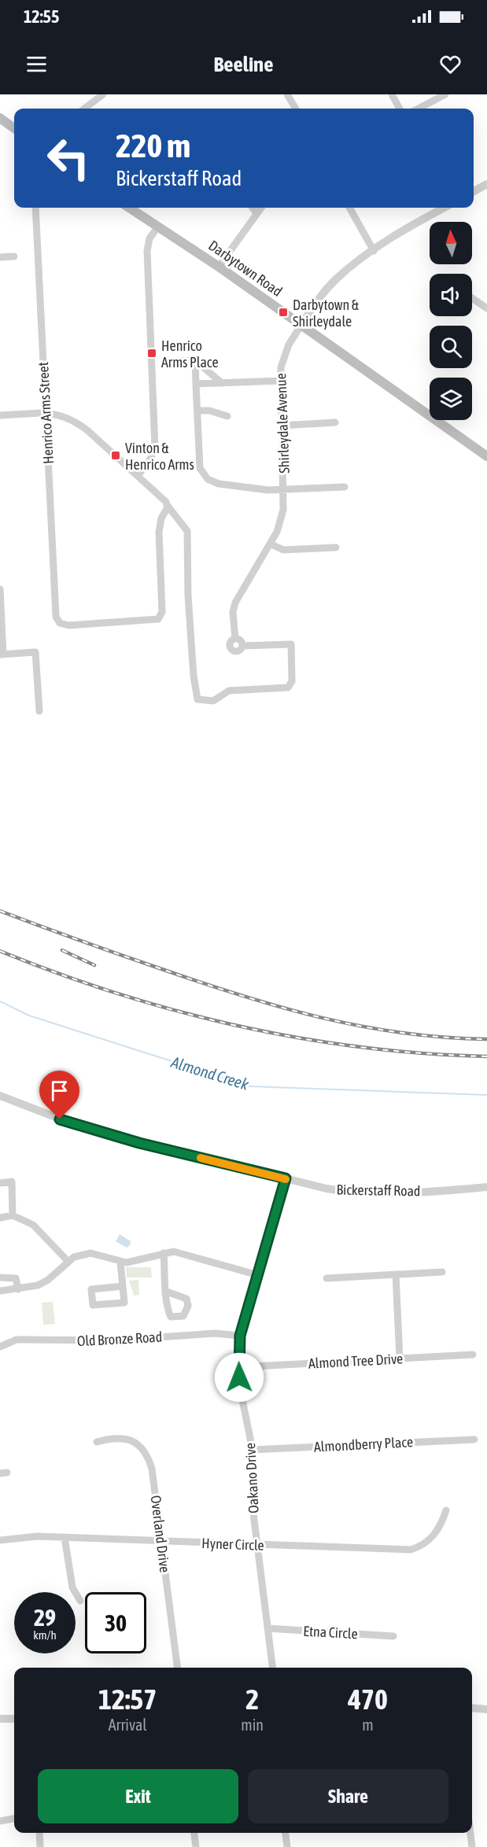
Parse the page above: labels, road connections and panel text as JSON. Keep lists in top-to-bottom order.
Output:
{
  "streets": {
    "main road": ["Darbytown Road"],
    "street": [
      "Henrico Arms Street",
      "Shirleydale Avenue",
      "Bickerstaff Road",
      "Old Bronze Road",
      "Almond Tree Drive",
      "Almondberry Place",
      "Oakano Drive",
      "Overland Drive",
      "Hyner Circle",
      "Etna Circle"
    ]
  },
  "crossings": [
    ["Darbytown Road", "Shirleydale Avenue"],
    ["Bickerstaff Road", "Oakano Drive"],
    ["Old Bronze Road", "Oakano Drive"],
    ["Almond Tree Drive", "Oakano Drive"],
    ["Almondberry Place", "Oakano Drive"],
    ["Oakano Drive", "Hyner Circle"],
    ["Oakano Drive", "Etna Circle"],
    ["Overland Drive", "Hyner Circle"]
  ],
  "water": ["Almond Creek"],
  "places": {
    "transit": ["Darbytown & Shirleydale", "Henrico Arms Place", "Vinton & Henrico Arms"]
  },
  "north": "top",
  "page": {
    "status": "12:55",
    "header": "Beeline",
    "turn": ["220 m", "Bickerstaff Road"],
    "speed": "29 km/h",
    "limit": "30",
    "eta": [
      "12:57",
      "Arrival",
      "2",
      "min",
      "470",
      "m"
    ],
    "buttons": ["Exit", "Share"]
  }
}
